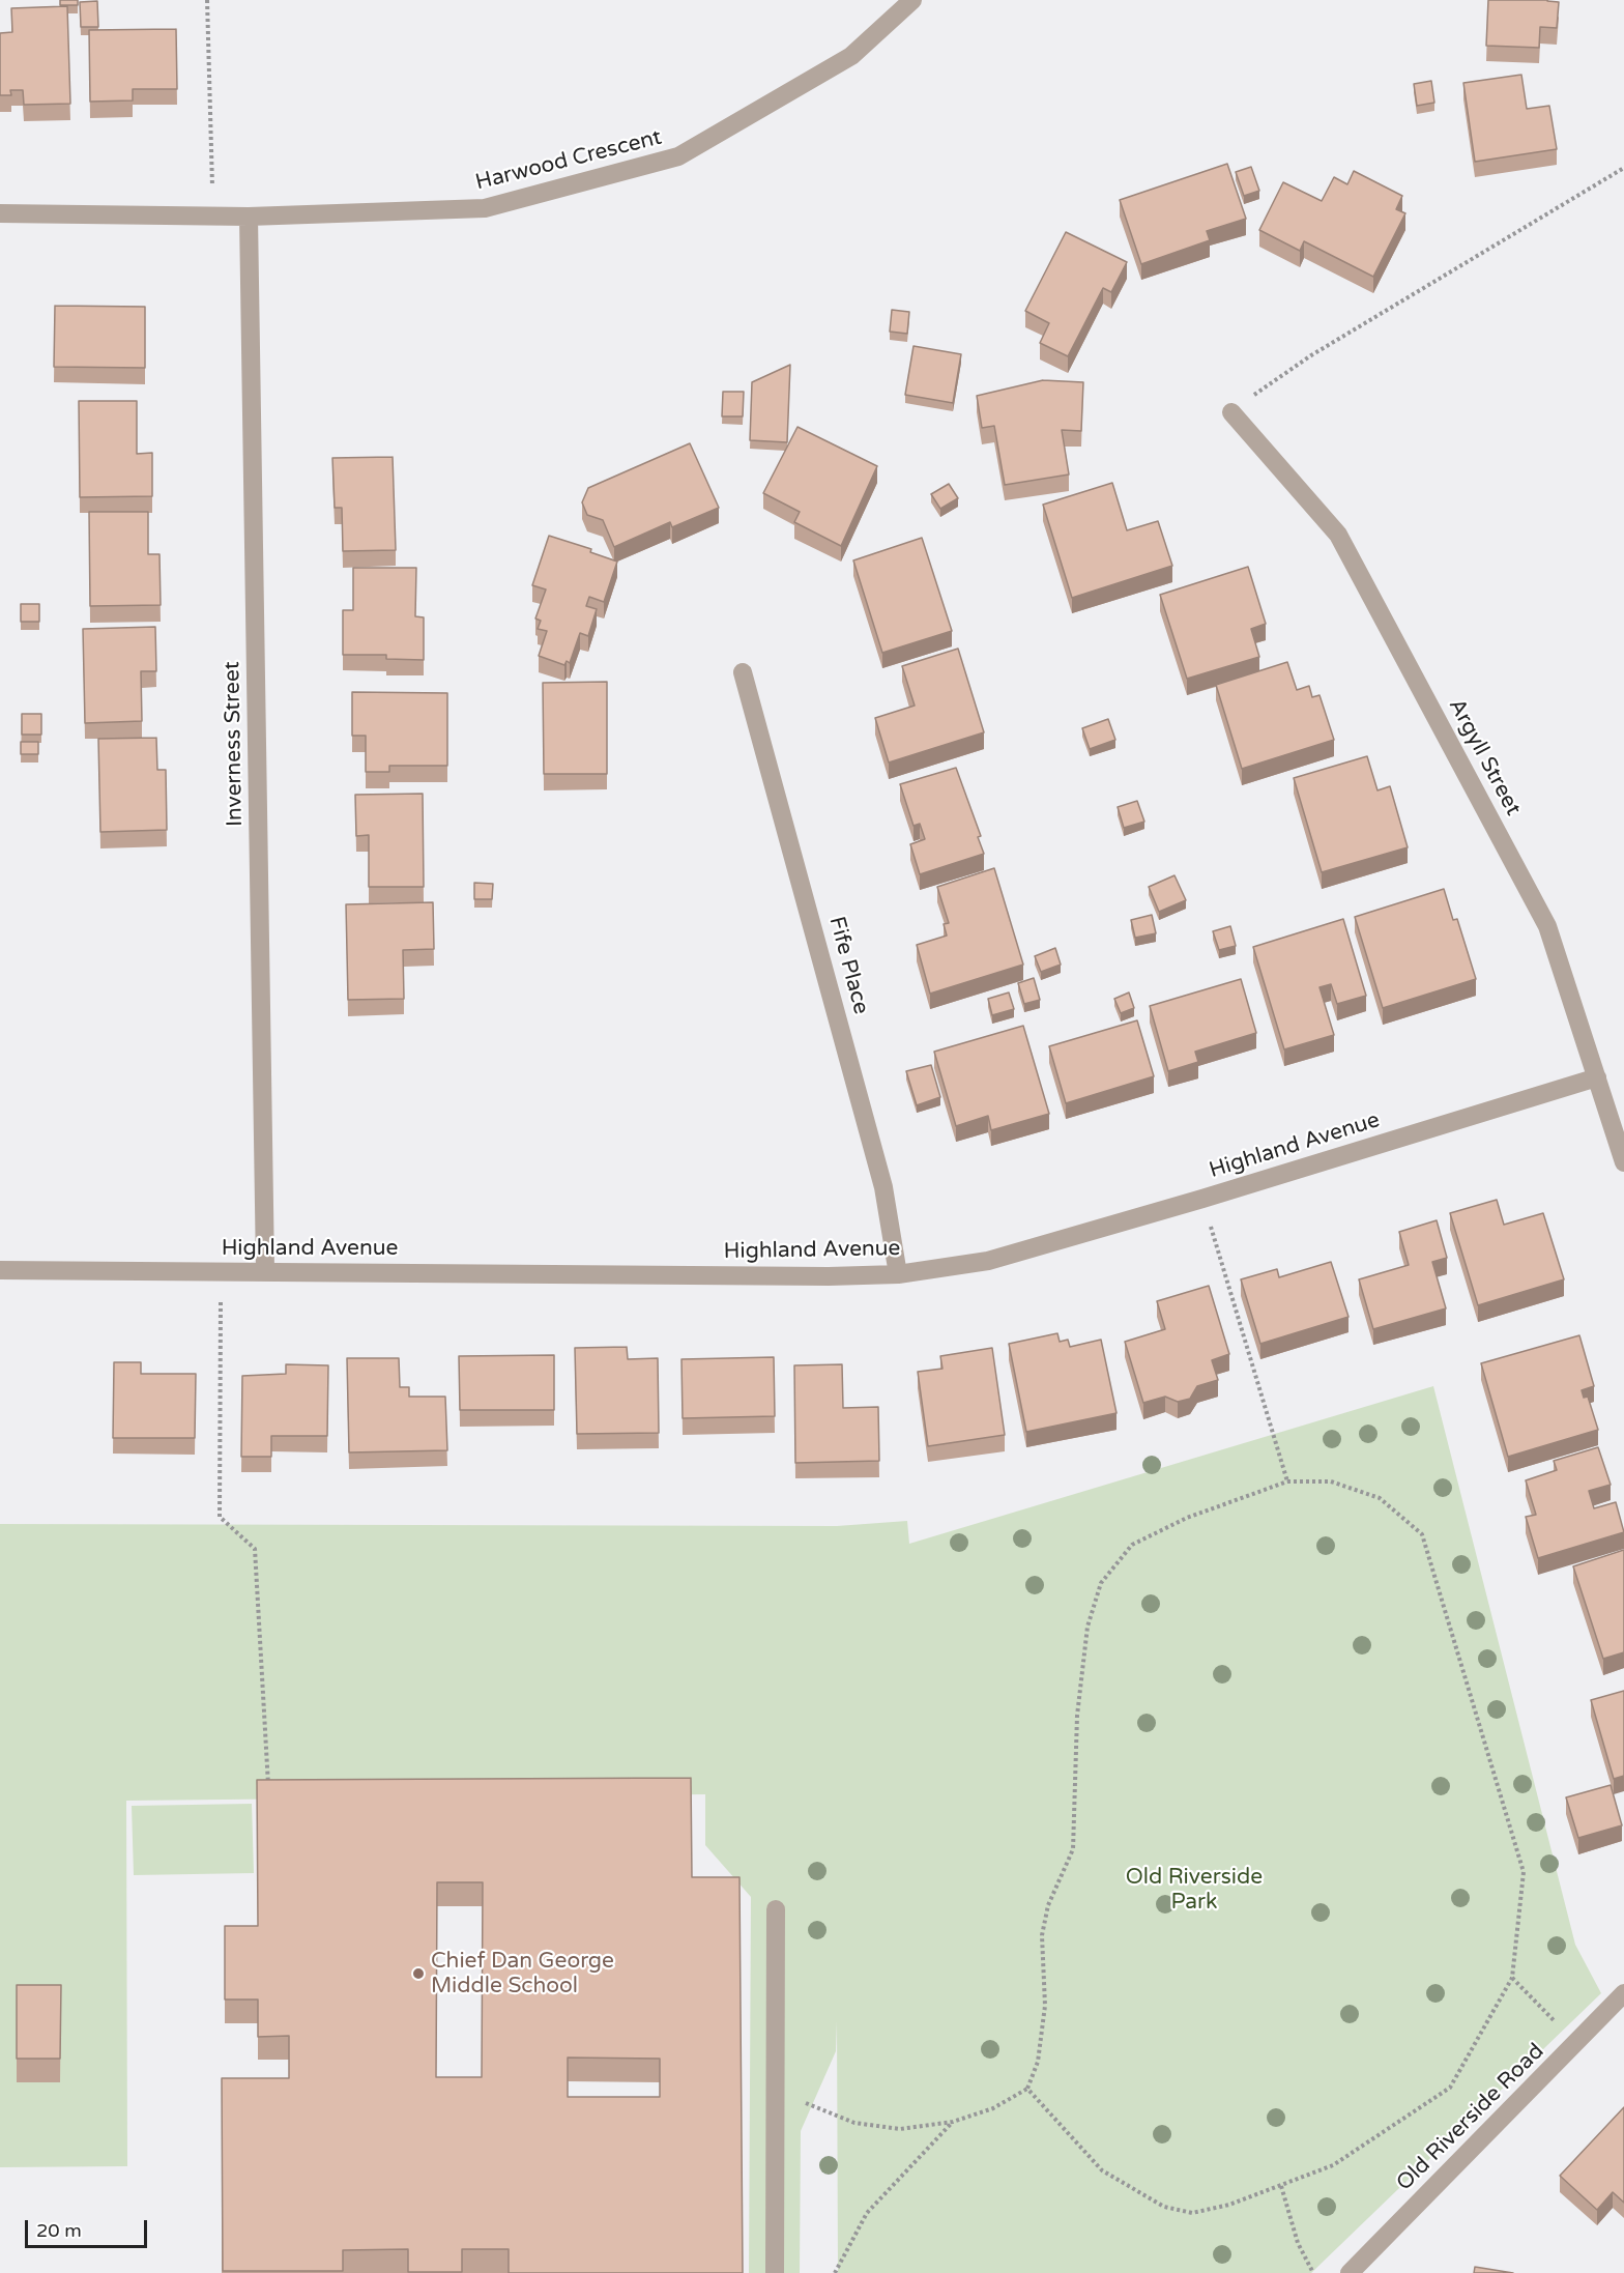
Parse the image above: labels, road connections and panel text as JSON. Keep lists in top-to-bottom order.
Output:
{
  "streets": {
    "street": [
      "Harwood Crescent",
      "Inverness Street",
      "Argyll Street",
      "Fife Place",
      "Highland Avenue",
      "Old Riverside Road"
    ]
  },
  "crossings": [
    ["Harwood Crescent", "Inverness Street"],
    ["Inverness Street", "Highland Avenue"],
    ["Argyll Street", "Highland Avenue"],
    ["Fife Place", "Highland Avenue"]
  ],
  "parks": ["Old Riverside Park"],
  "places": ["Chief Dan George Middle School"],
  "scale_bar": "20 m"
}
